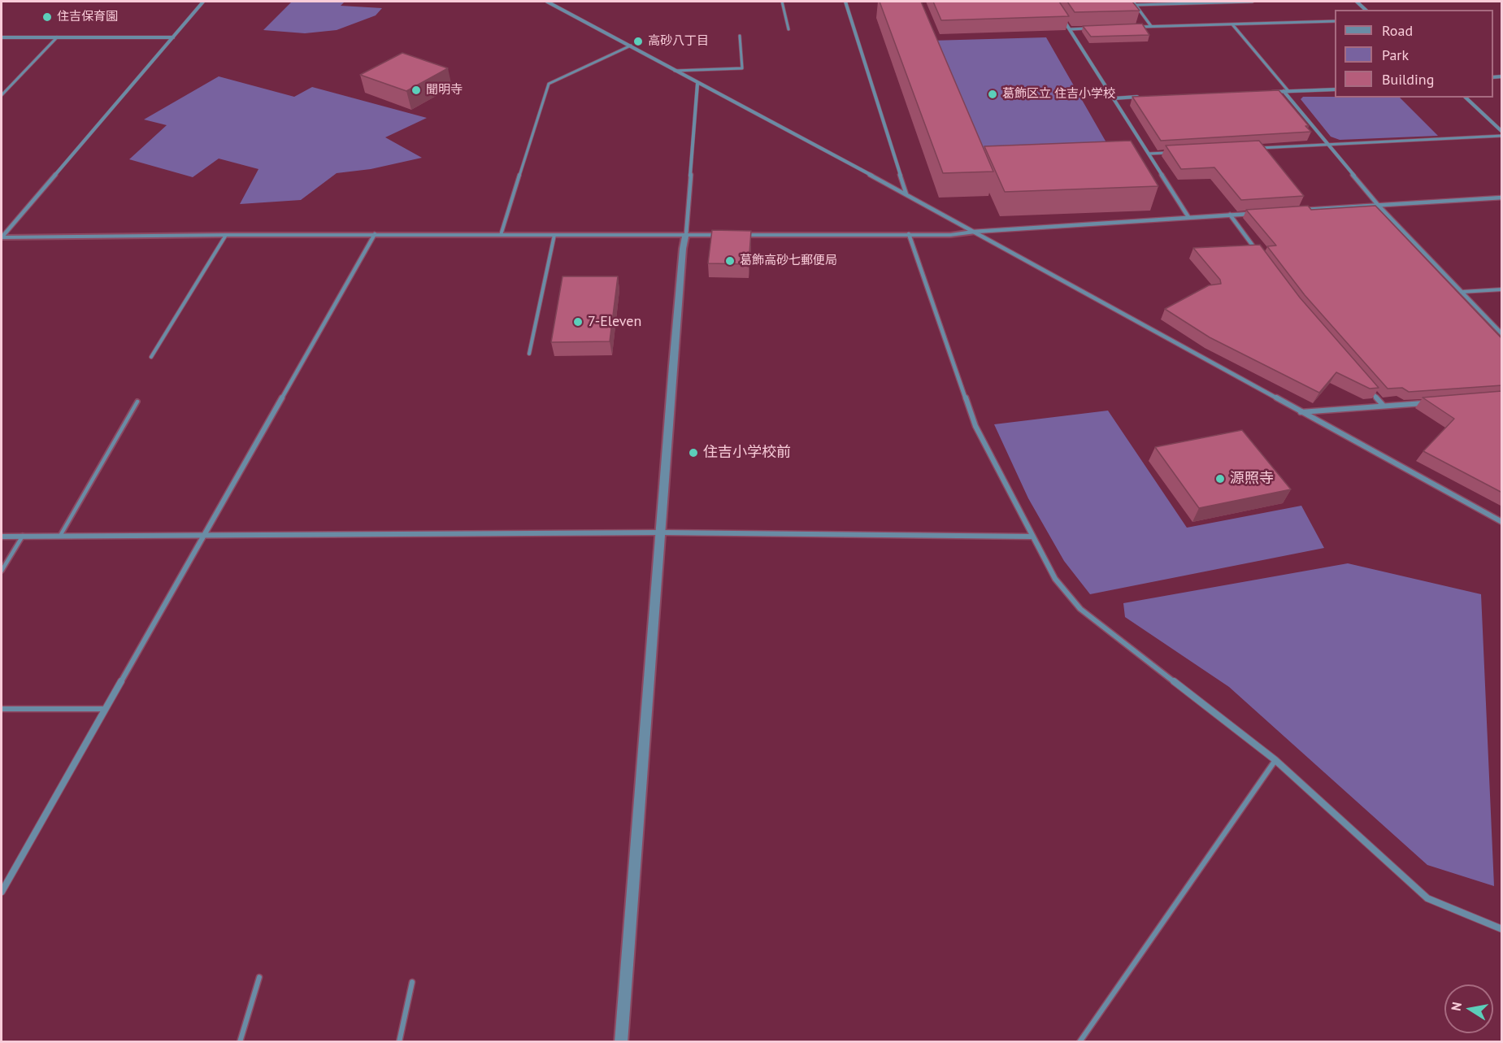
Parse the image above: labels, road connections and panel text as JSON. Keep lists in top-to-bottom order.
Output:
{
  "places": [
    "住吉保育園",
    "高砂八丁目",
    "聞明寺",
    "葛飾区立 住吉小学校",
    "葛飾高砂七郵便局",
    "7-Eleven",
    "住吉小学校前",
    "源照寺"
  ],
  "legend": ["Road", "Park", "Building"],
  "north": "left"
}
